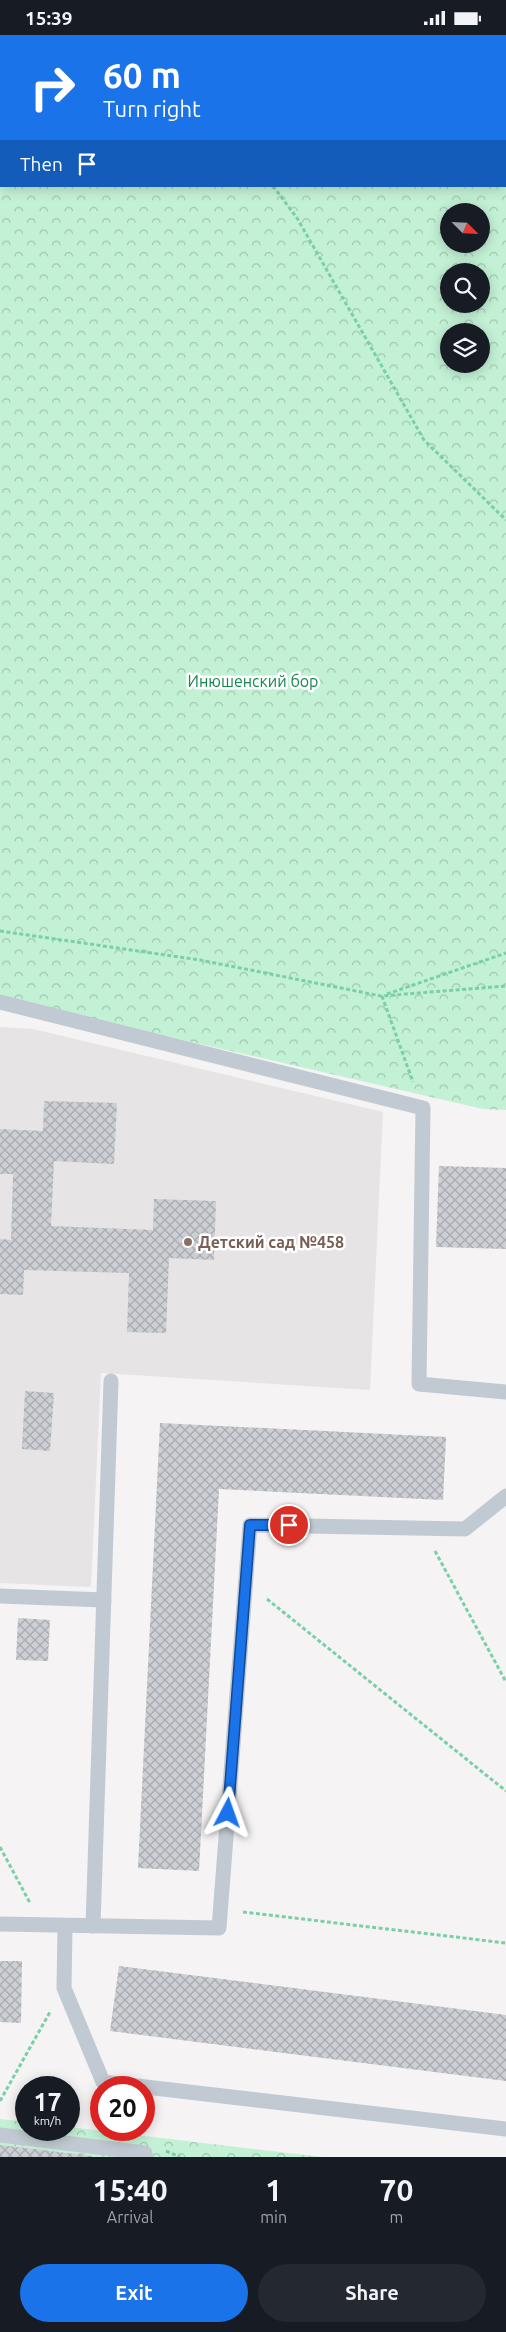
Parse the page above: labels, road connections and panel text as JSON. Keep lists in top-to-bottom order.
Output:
{
  "parks": ["Инюшенский бор"],
  "places": ["Детский сад №458"],
  "north": "bottom right",
  "page": {
    "status": "15:39",
    "turn": ["60 m", "Turn right"],
    "then": "Then",
    "speed": "17 km/h",
    "limit": "20",
    "eta": [
      "15:40",
      "Arrival",
      "1",
      "min",
      "70",
      "m"
    ],
    "buttons": ["Exit", "Share"]
  }
}
